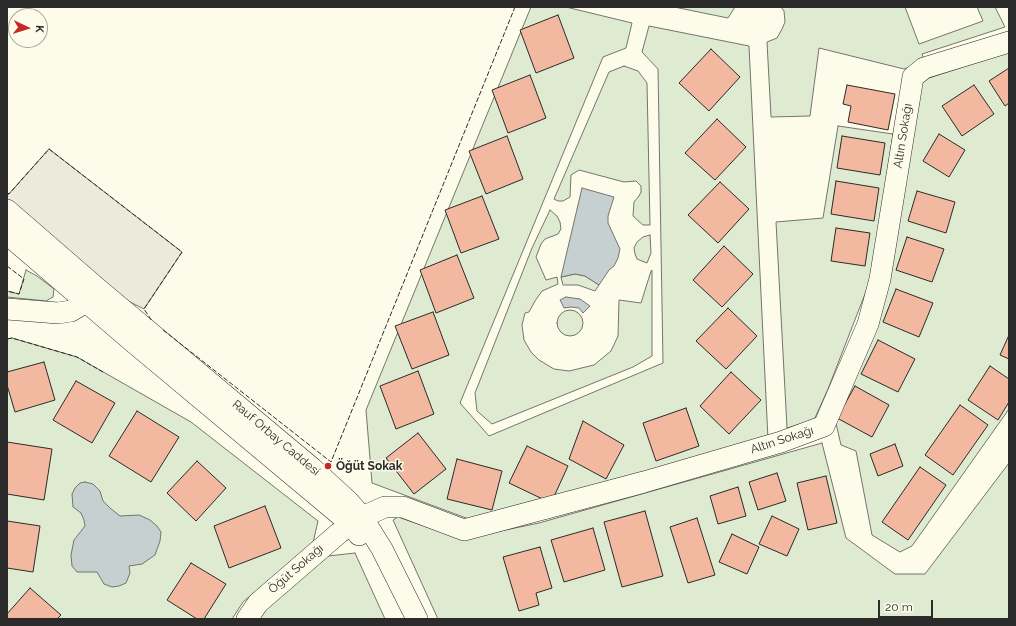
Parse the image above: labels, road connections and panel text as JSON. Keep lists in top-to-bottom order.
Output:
{
  "streets": {
    "street": ["Altın Sokağı", "Rauf Orbay Caddesi", "Öğüt Sokağı"]
  },
  "crossings": [
    ["Altın Sokağı", "Rauf Orbay Caddesi"],
    ["Altın Sokağı", "Öğüt Sokağı"],
    ["Rauf Orbay Caddesi", "Öğüt Sokağı"]
  ],
  "places": ["Öğüt Sokak"],
  "scale_bar": "20 m",
  "north": "right"
}
